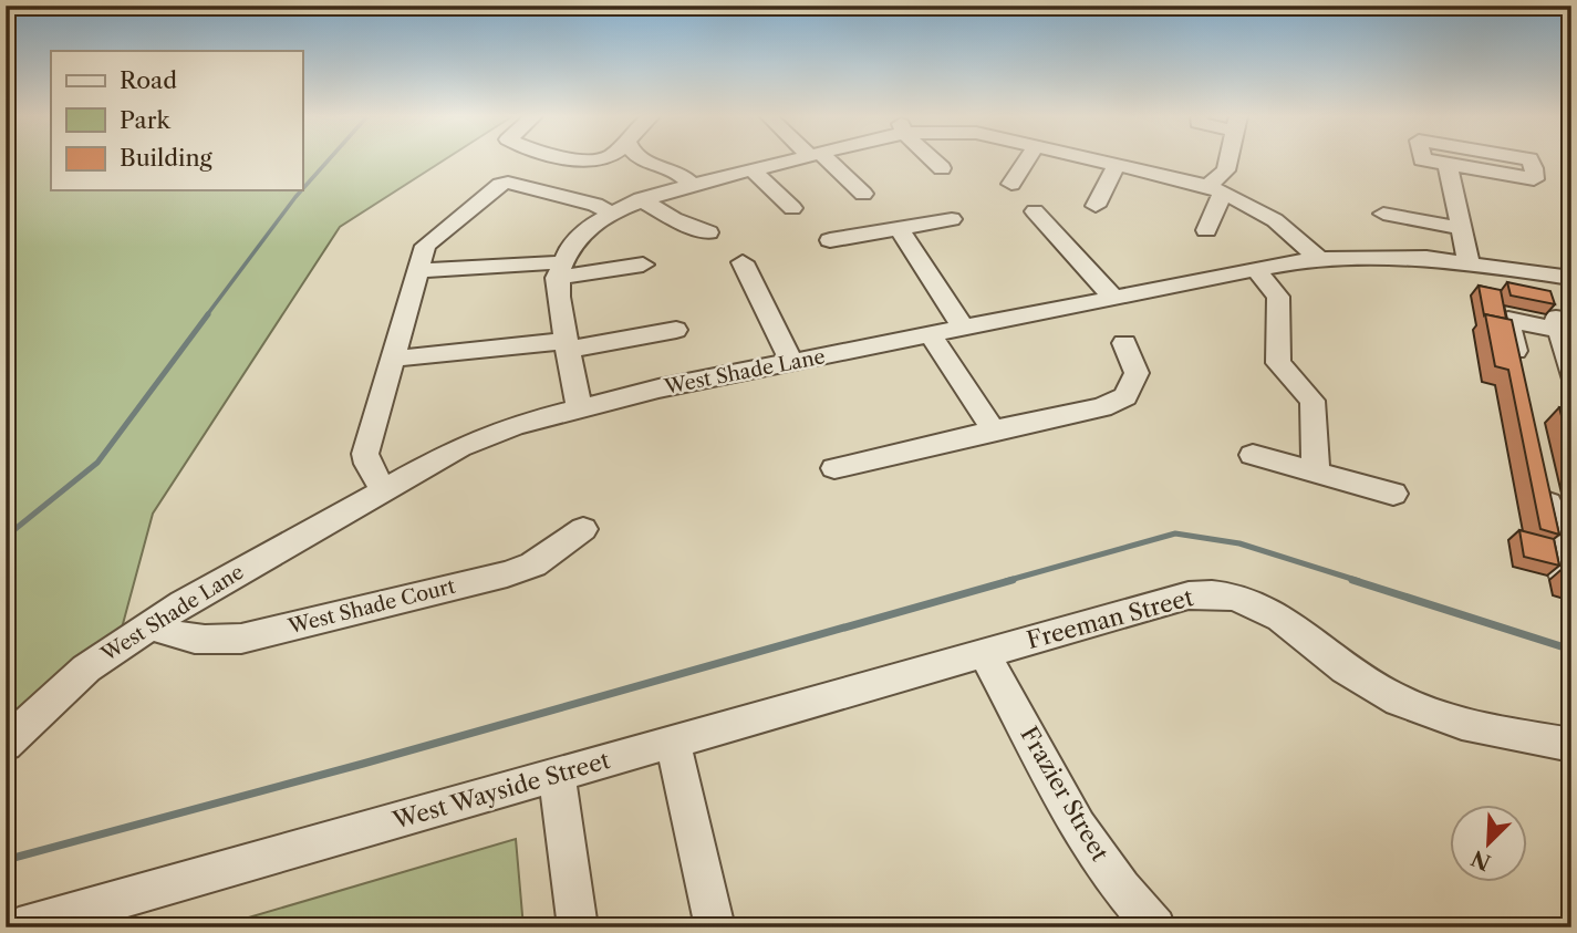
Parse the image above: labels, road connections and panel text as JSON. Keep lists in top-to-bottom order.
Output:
{
  "streets": {
    "street": [
      "West Shade Lane",
      "West Shade Court",
      "Freeman Street",
      "West Wayside Street",
      "Frazier Street"
    ]
  },
  "crossings": [
    ["West Shade Lane", "West Shade Court"],
    ["Freeman Street", "West Wayside Street"],
    ["Freeman Street", "Frazier Street"],
    ["West Wayside Street", "Frazier Street"]
  ],
  "legend": ["Road", "Park", "Building"],
  "north": "bottom left"
}
